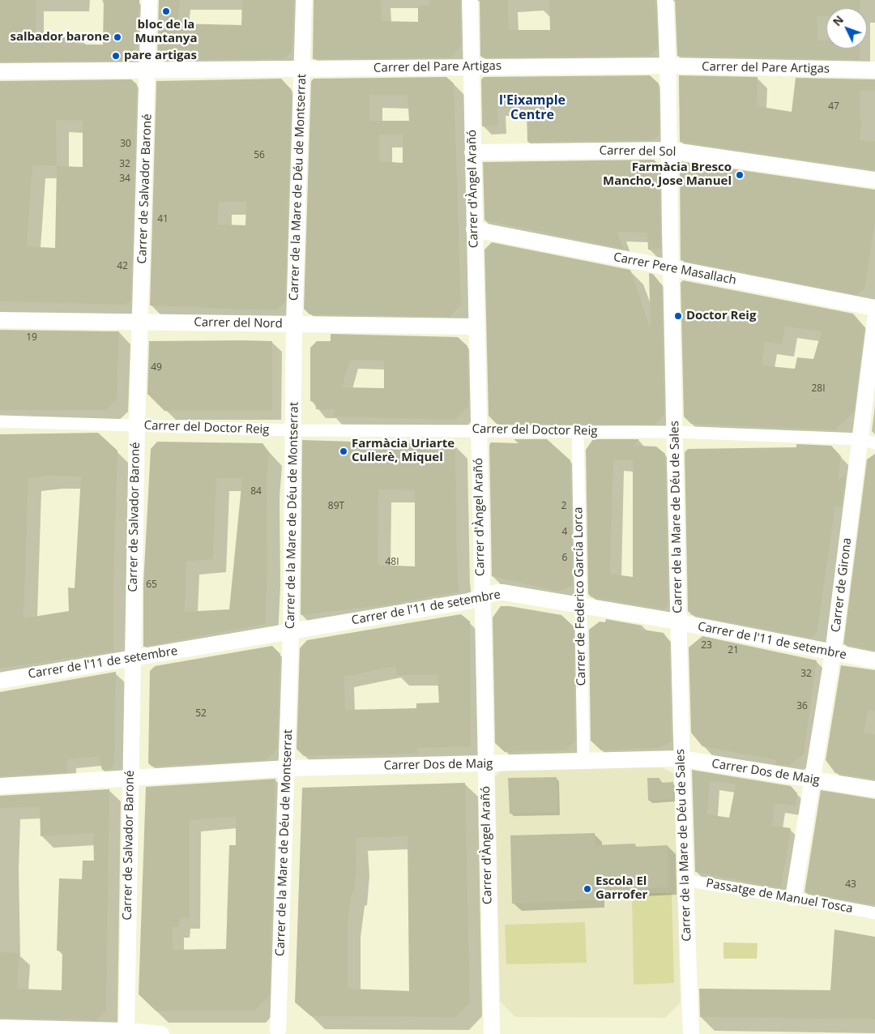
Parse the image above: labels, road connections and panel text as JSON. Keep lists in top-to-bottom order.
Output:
{
  "streets": {
    "street": [
      "Carrer del Pare Artigas",
      "Carrer del Sol",
      "Carrer de la Mare de Déu de Montserrat",
      "Carrer de Salvador Baroné",
      "Carrer d'Àngel Arañó",
      "Carrer Pere Masallach",
      "Carrer del Nord",
      "Carrer del Doctor Reig",
      "Carrer de la Mare de Déu de Sales",
      "Carrer de Girona",
      "Carrer de Federico García Lorca",
      "Carrer de l'11 de setembre",
      "Carrer Dos de Maig",
      "Passatge de Manuel Tosca"
    ]
  },
  "crossings": [
    ["Carrer del Pare Artigas", "Carrer de la Mare de Déu de Montserrat"],
    ["Carrer del Pare Artigas", "Carrer de Salvador Baroné"],
    ["Carrer del Pare Artigas", "Carrer d'Àngel Arañó"],
    ["Carrer del Pare Artigas", "Carrer de la Mare de Déu de Sales"],
    ["Carrer del Sol", "Carrer d'Àngel Arañó"],
    ["Carrer del Sol", "Carrer de la Mare de Déu de Sales"],
    ["Carrer de la Mare de Déu de Montserrat", "Carrer del Nord"],
    ["Carrer de la Mare de Déu de Montserrat", "Carrer del Doctor Reig"],
    ["Carrer de la Mare de Déu de Montserrat", "Carrer de l'11 de setembre"],
    ["Carrer de la Mare de Déu de Montserrat", "Carrer Dos de Maig"],
    ["Carrer de Salvador Baroné", "Carrer del Nord"],
    ["Carrer de Salvador Baroné", "Carrer del Doctor Reig"],
    ["Carrer de Salvador Baroné", "Carrer de l'11 de setembre"],
    ["Carrer de Salvador Baroné", "Carrer Dos de Maig"],
    ["Carrer d'Àngel Arañó", "Carrer Pere Masallach"],
    ["Carrer d'Àngel Arañó", "Carrer del Nord"],
    ["Carrer d'Àngel Arañó", "Carrer del Doctor Reig"],
    ["Carrer d'Àngel Arañó", "Carrer de l'11 de setembre"],
    ["Carrer d'Àngel Arañó", "Carrer Dos de Maig"],
    ["Carrer Pere Masallach", "Carrer de la Mare de Déu de Sales"],
    ["Carrer del Doctor Reig", "Carrer de la Mare de Déu de Sales"],
    ["Carrer del Doctor Reig", "Carrer de Girona"],
    ["Carrer del Doctor Reig", "Carrer de Federico García Lorca"],
    ["Carrer de la Mare de Déu de Sales", "Carrer de l'11 de setembre"],
    ["Carrer de la Mare de Déu de Sales", "Carrer Dos de Maig"],
    ["Carrer de la Mare de Déu de Sales", "Passatge de Manuel Tosca"],
    ["Carrer de Girona", "Carrer de l'11 de setembre"],
    ["Carrer de Girona", "Carrer Dos de Maig"],
    ["Carrer de Girona", "Passatge de Manuel Tosca"],
    ["Carrer de Federico García Lorca", "Carrer de l'11 de setembre"],
    ["Carrer de Federico García Lorca", "Carrer Dos de Maig"]
  ],
  "districts": ["l'Eixample Centre"],
  "places": [
    "bloc de la Muntanya",
    "salbador barone",
    "pare artigas",
    "Farmàcia Bresco Mancho, Jose Manuel",
    "Doctor Reig",
    "Farmàcia Uriarte Cullerè, Miquel",
    "Escola El Garrofer"
  ],
  "house_numbers": [
    "47",
    "30",
    "56",
    "32",
    "34",
    "41",
    "42",
    "19",
    "49",
    "28I",
    "84",
    "89T",
    "2",
    "4",
    "6",
    "48I",
    "65",
    "23",
    "21",
    "32",
    "36",
    "52",
    "43"
  ],
  "north": "top left"
}
